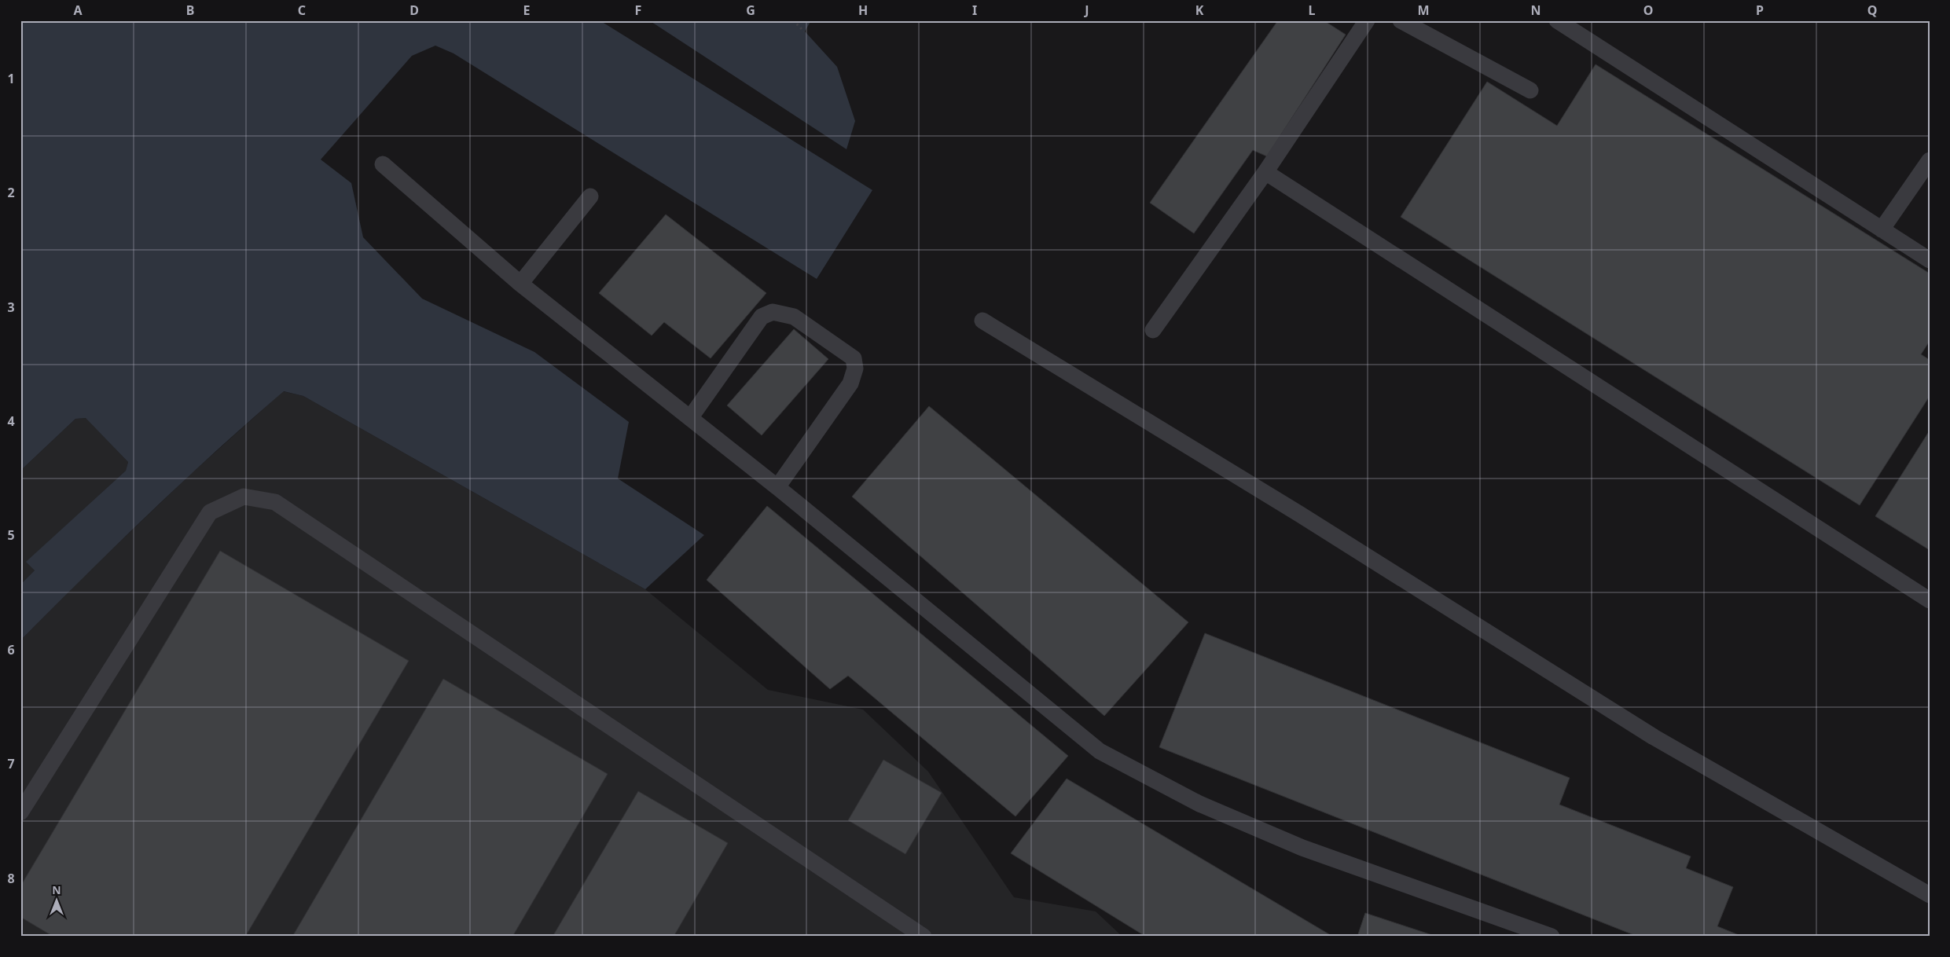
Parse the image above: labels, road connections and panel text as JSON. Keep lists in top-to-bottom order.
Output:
{
  "north": "top",
  "grid": {
    "columns": [
      "A",
      "B",
      "C",
      "D",
      "E",
      "F",
      "G",
      "H",
      "I",
      "J",
      "K",
      "L",
      "M",
      "N",
      "O",
      "P",
      "Q"
    ],
    "rows": [
      "1",
      "2",
      "3",
      "4",
      "5",
      "6",
      "7",
      "8"
    ]
  }
}
